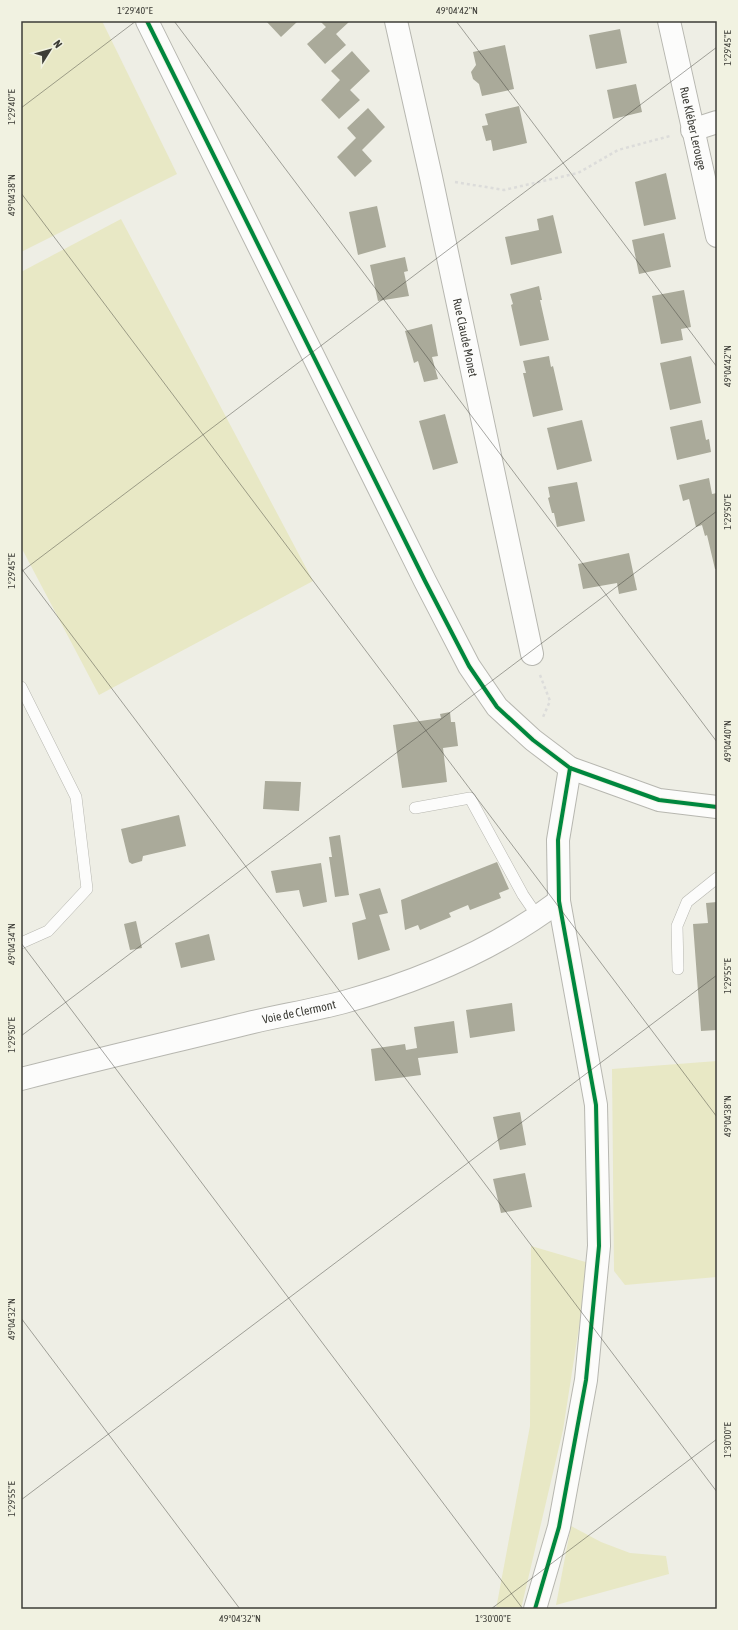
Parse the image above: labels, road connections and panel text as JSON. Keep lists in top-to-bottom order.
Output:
{
  "streets": {
    "street": ["Rue Kléber Lerouge", "Rue Claude Monet", "Voie de Clermont"]
  },
  "north": "top right",
  "coordinates": [
    "1°29'40\"E",
    "49°04'42\"N",
    "1°29'45\"E",
    "49°04'38\"N",
    "1°29'50\"E",
    "49°04'40\"N",
    "49°04'34\"N",
    "1°29'55\"E",
    "49°04'32\"N",
    "1°30'00\"E"
  ]
}
